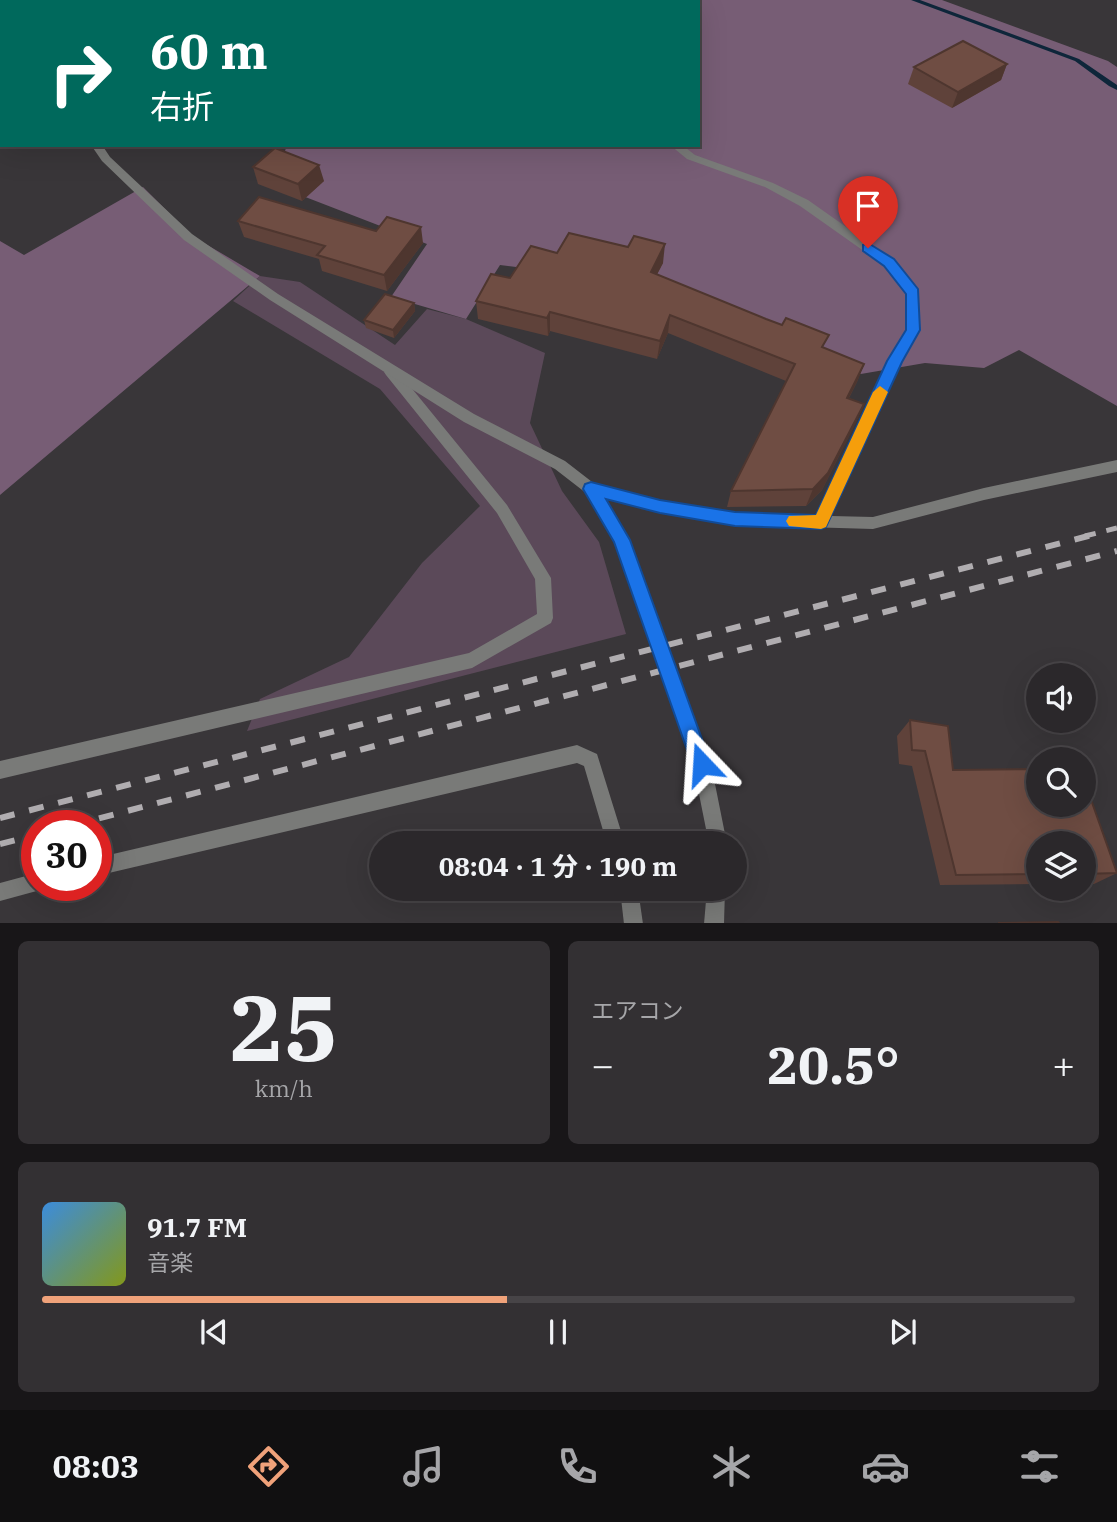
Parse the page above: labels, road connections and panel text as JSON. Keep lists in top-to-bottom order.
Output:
{
  "page": {
    "turn": ["60 m", "右折"],
    "limit": "30",
    "trip": "08:04 · 1 分 · 190 m",
    "tile": [
      ["25", "km/h"],
      "エアコン"
    ],
    "heat": ["−", "20.5°", "+"],
    "song": ["91.7 FM", "音楽"],
    "tabs": "08:03"
  }
}
